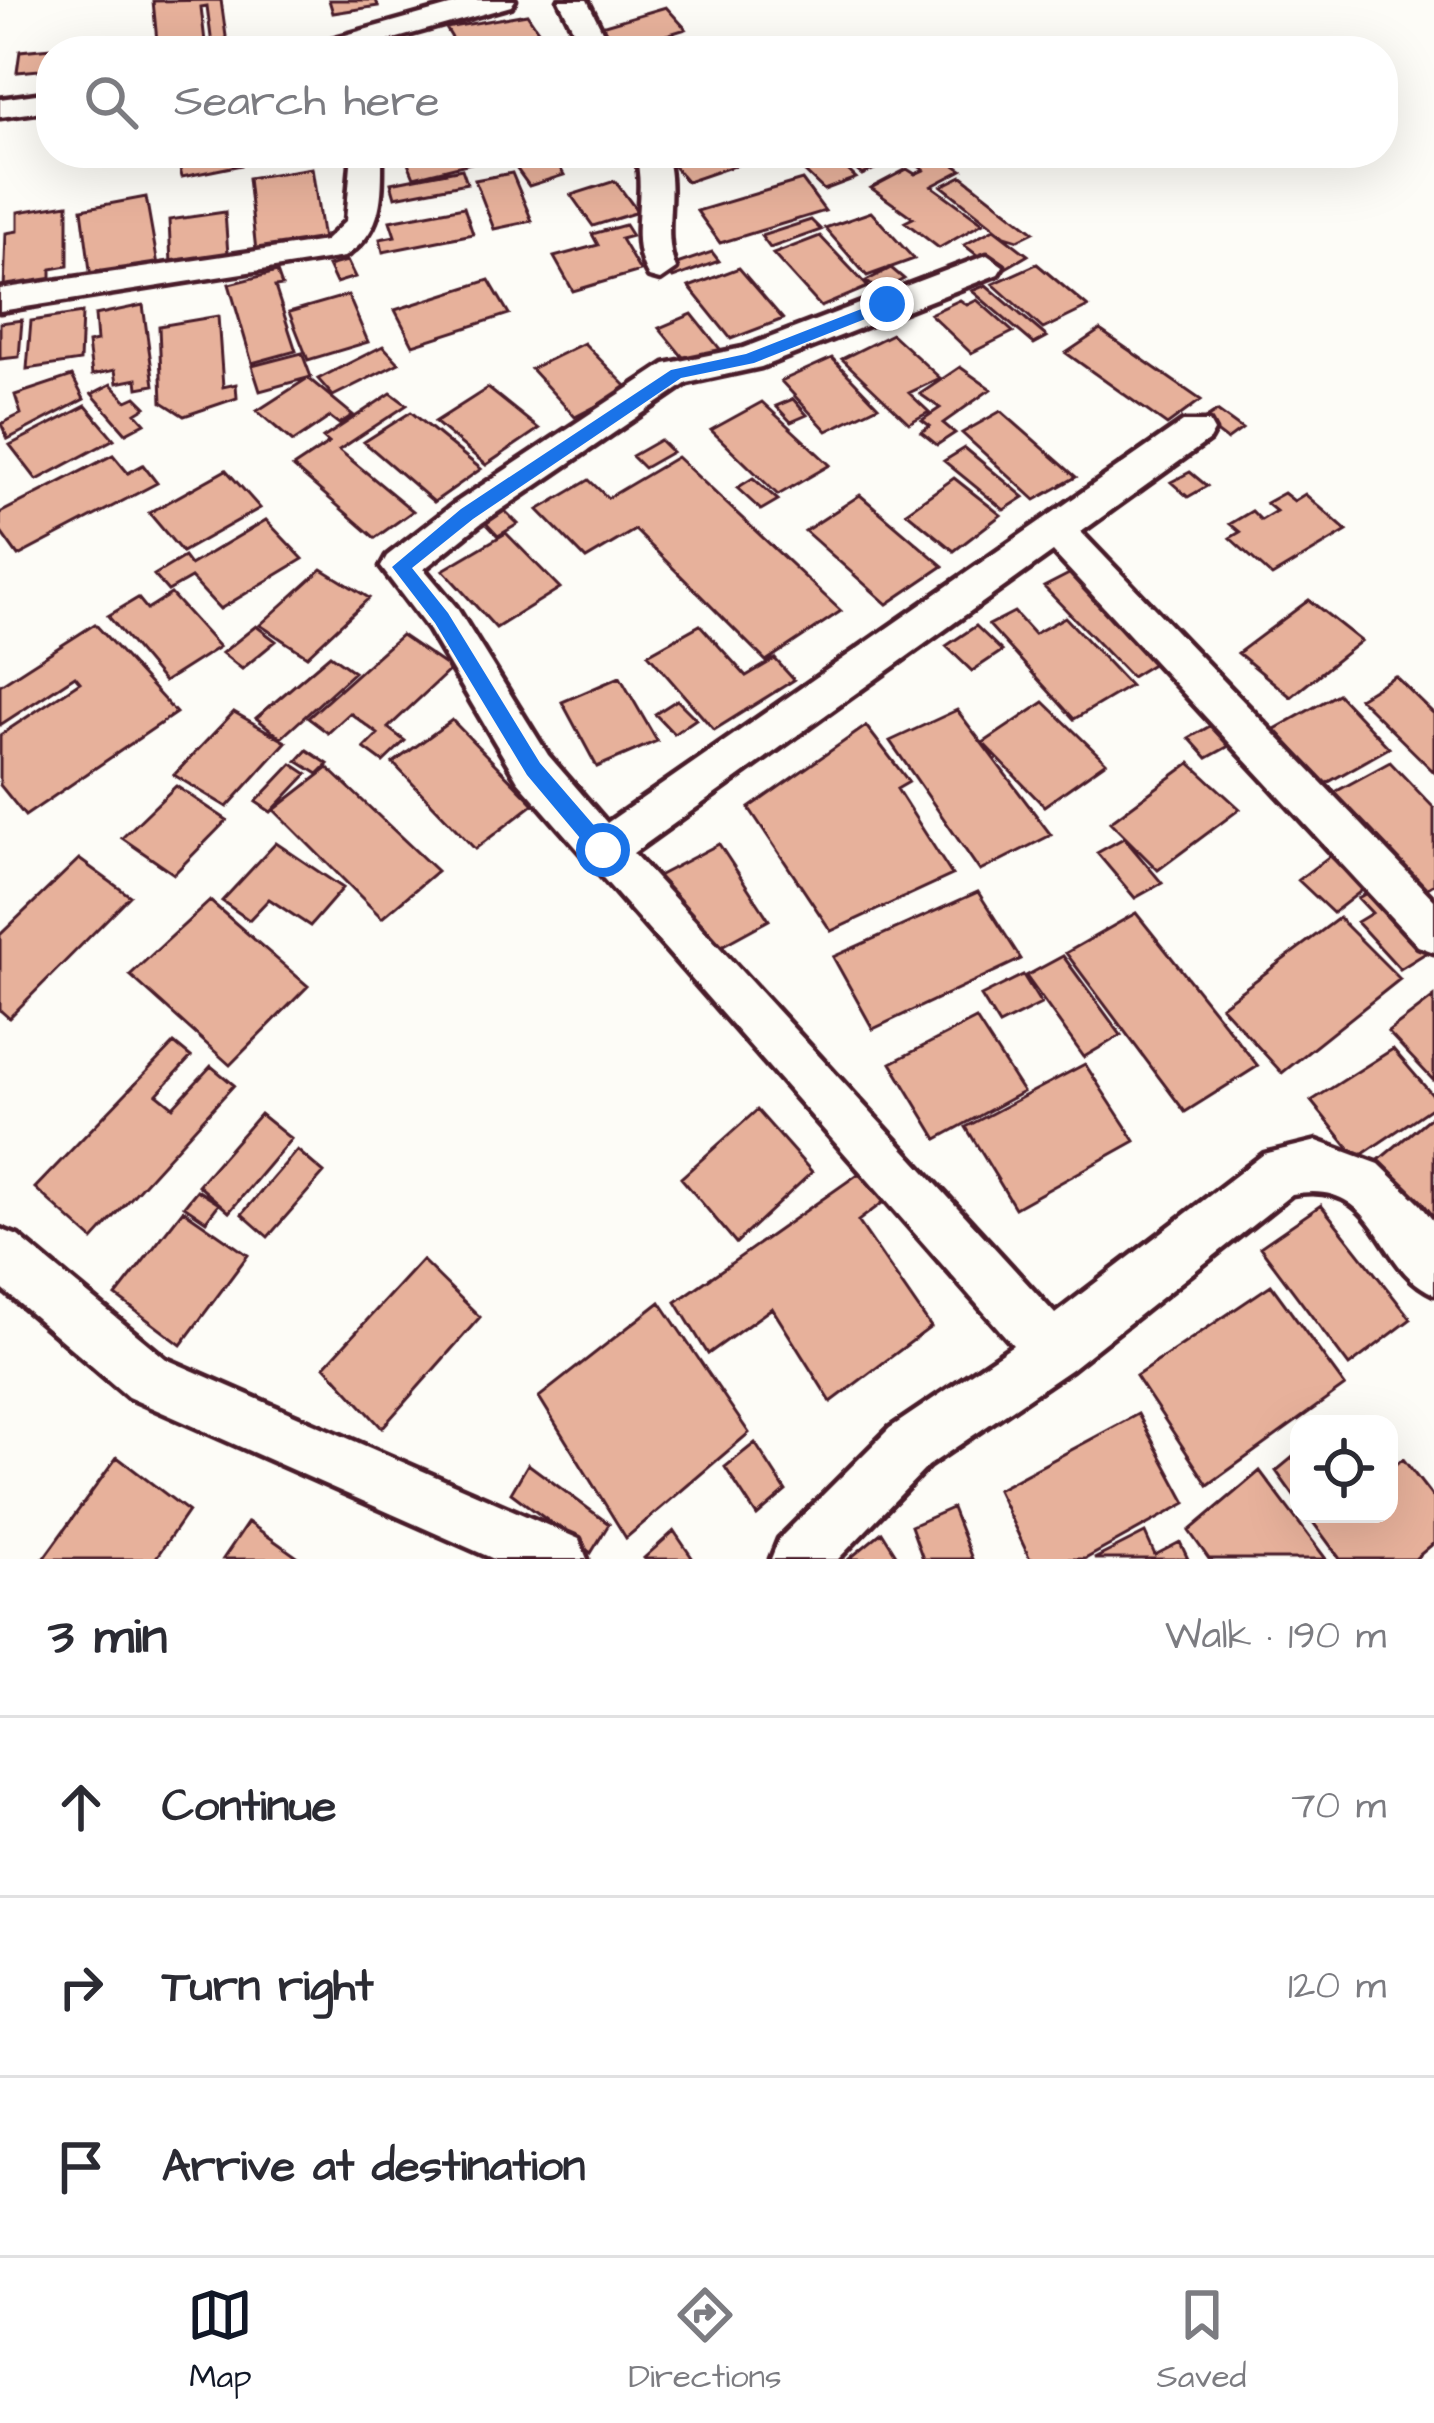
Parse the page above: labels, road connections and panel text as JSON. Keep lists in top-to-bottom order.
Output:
{
  "page": {
    "search": "Search here",
    "heading": ["3 min", "Walk · 190 m"],
    "list": [
      ["Continue", "70 m"],
      ["Turn right", "120 m"],
      "Arrive at destination"
    ],
    "nav": ["Map", "Directions", "Saved"]
  }
}
